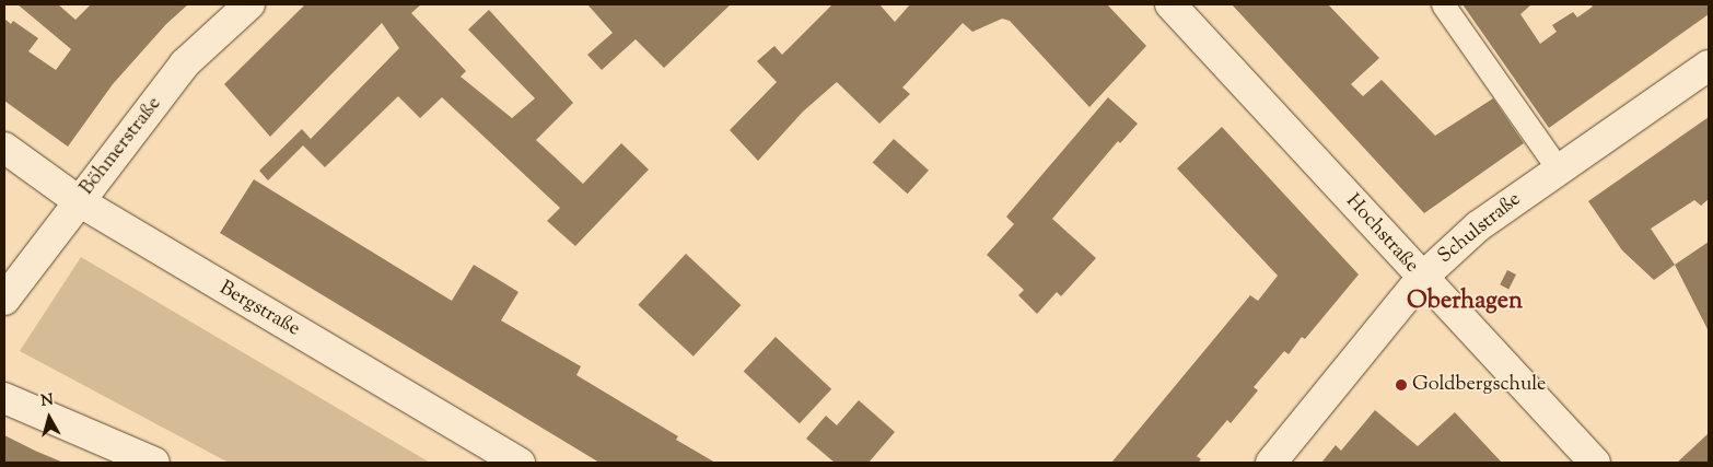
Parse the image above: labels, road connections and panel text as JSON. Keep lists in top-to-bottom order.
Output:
{
  "streets": {
    "street": [
      "Böhmerstraße",
      "Schulstraße",
      "Hochstraße",
      "Bergstraße"
    ]
  },
  "crossings": [
    ["Böhmerstraße", "Bergstraße"],
    ["Schulstraße", "Hochstraße"]
  ],
  "districts": ["Oberhagen"],
  "places": ["Goldbergschule"],
  "north": "top"
}
